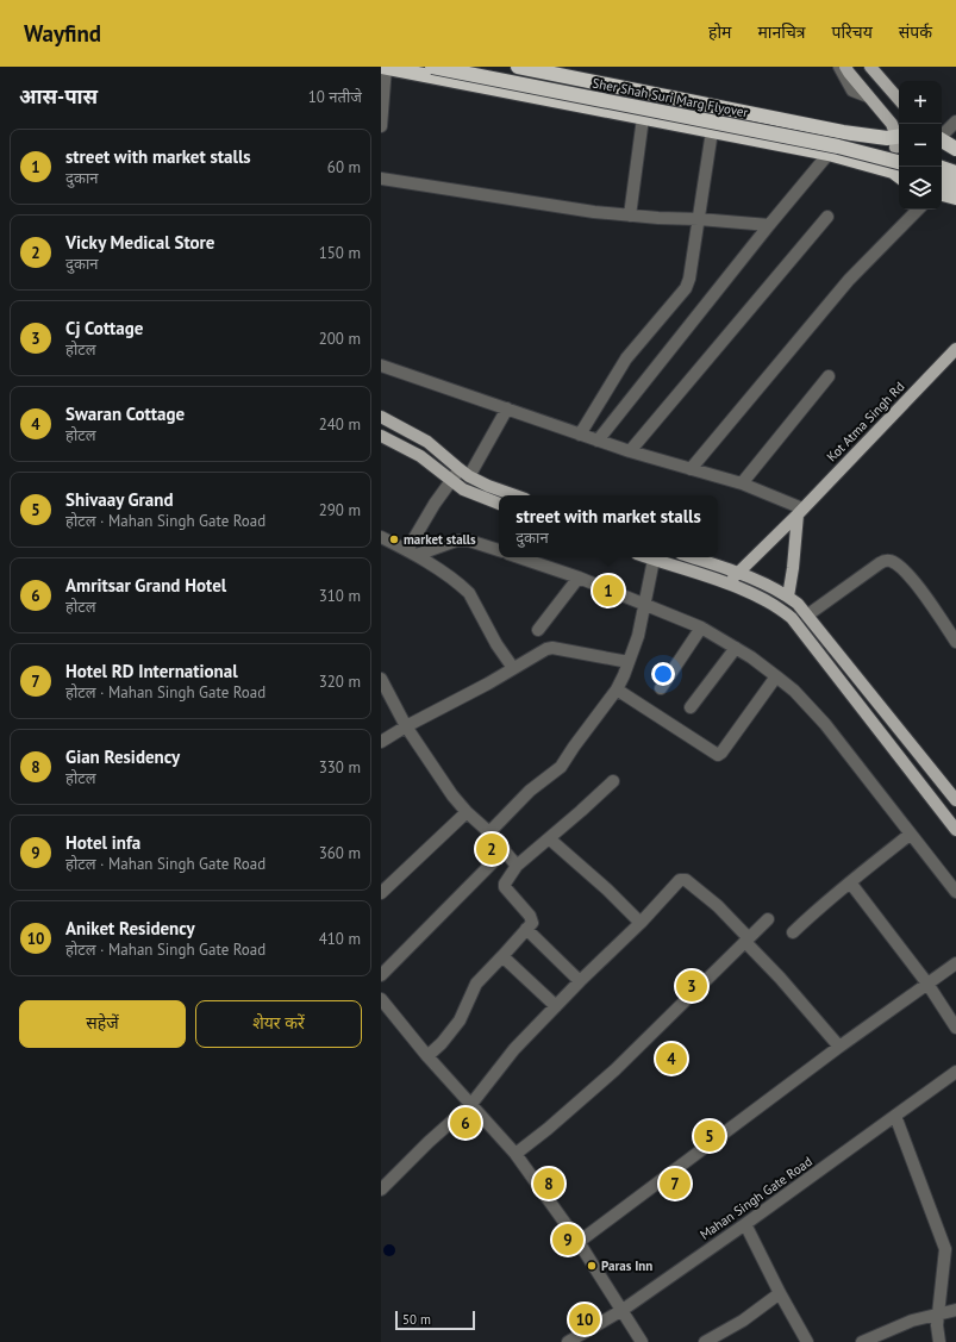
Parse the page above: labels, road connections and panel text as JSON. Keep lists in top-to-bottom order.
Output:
{
  "streets": {
    "highway": ["Sher Shah Suri Marg Flyover"],
    "main road": ["Kot Atma Singh Rd"],
    "street": ["Mahan Singh Gate Road"]
  },
  "places": ["market stalls", "Paras Inn"],
  "scale_bar": "50 m",
  "page": {
    "header": "Wayfind",
    "nav": [
      "होम",
      "मानचित्र",
      "परिचय",
      "संपर्क"
    ],
    "heading": ["आस-पास", "10 नतीजे"],
    "map_buttons": ["+", "−"],
    "list": [
      {
        "mark": "1",
        "name": "street with market stalls",
        "note": "दुकान",
        "value": "60 m"
      },
      {
        "mark": "2",
        "name": "Vicky Medical Store",
        "note": "दुकान",
        "value": "150 m"
      },
      {
        "mark": "3",
        "name": "Cj Cottage",
        "note": "होटल",
        "value": "200 m"
      },
      {
        "mark": "4",
        "name": "Swaran Cottage",
        "note": "होटल",
        "value": "240 m"
      },
      {
        "mark": "5",
        "name": "Shivaay Grand",
        "note": "होटल · Mahan Singh Gate Road",
        "value": "290 m"
      },
      {
        "mark": "6",
        "name": "Amritsar Grand Hotel",
        "note": "होटल",
        "value": "310 m"
      },
      {
        "mark": "7",
        "name": "Hotel RD International",
        "note": "होटल · Mahan Singh Gate Road",
        "value": "320 m"
      },
      {
        "mark": "8",
        "name": "Gian Residency",
        "note": "होटल",
        "value": "330 m"
      },
      {
        "mark": "9",
        "name": "Hotel infa",
        "note": "होटल · Mahan Singh Gate Road",
        "value": "360 m"
      },
      {
        "mark": "10",
        "name": "Aniket Residency",
        "note": "होटल · Mahan Singh Gate Road",
        "value": "410 m"
      }
    ],
    "popup": ["street with market stalls", "दुकान"],
    "pins": [
      "1",
      "2",
      "3",
      "4",
      "6",
      "5",
      "7",
      "8",
      "9",
      "10"
    ],
    "buttons": ["सहेजें", "शेयर करें"],
    "scale": "50 m"
  }
}
